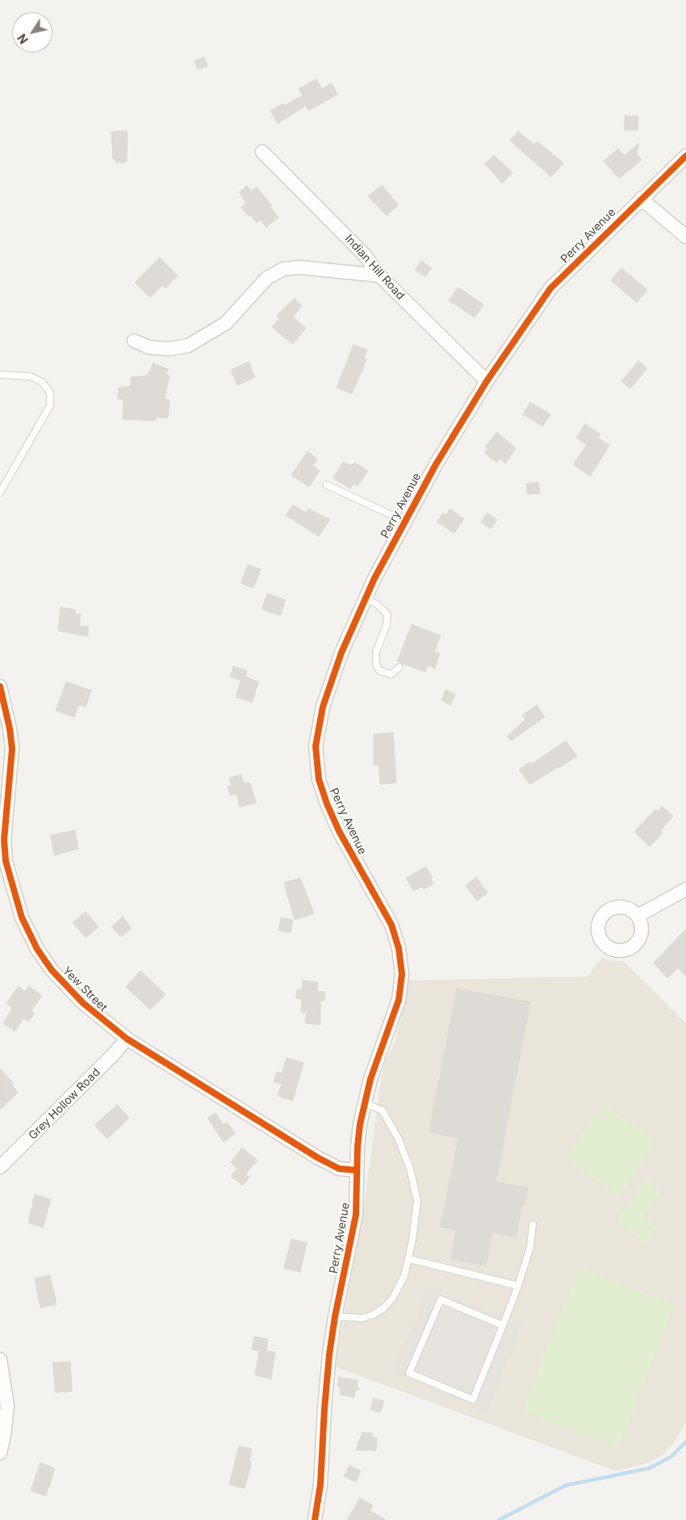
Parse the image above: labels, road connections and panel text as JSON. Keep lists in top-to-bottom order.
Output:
{
  "streets": {
    "street": [
      "Perry Avenue",
      "Indian Hill Road",
      "Yew Street",
      "Grey Hollow Road"
    ]
  },
  "crossings": [
    ["Perry Avenue", "Indian Hill Road"],
    ["Perry Avenue", "Yew Street"],
    ["Yew Street", "Grey Hollow Road"]
  ],
  "north": "bottom left"
}
